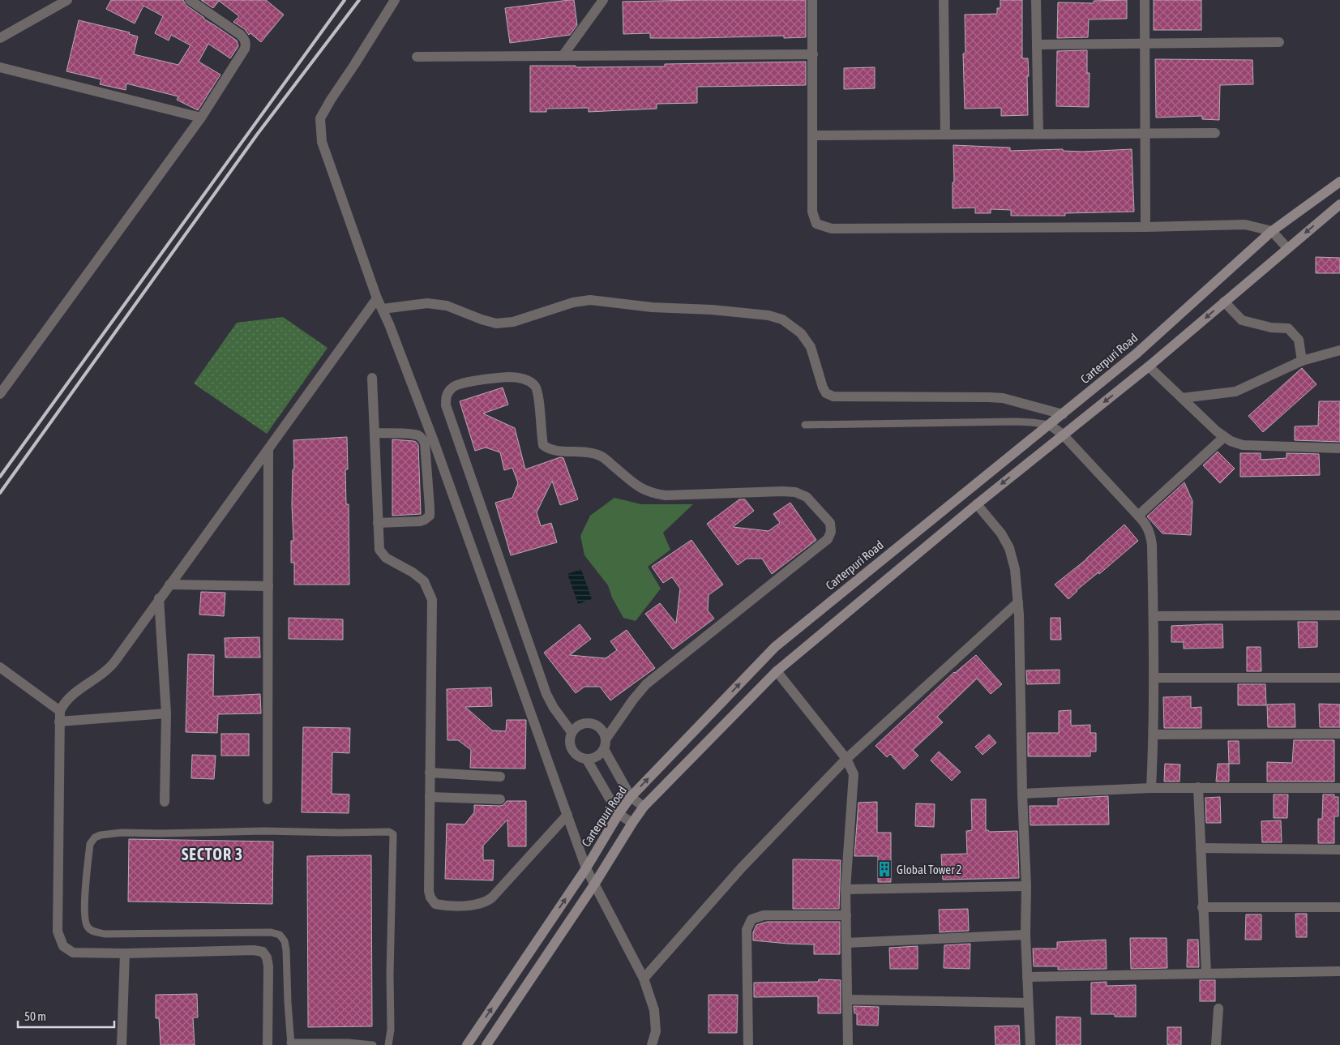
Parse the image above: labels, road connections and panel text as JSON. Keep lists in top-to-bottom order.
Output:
{
  "streets": {
    "main road": ["Carterpuri Road"]
  },
  "districts": ["SECTOR 3"],
  "places": {
    "building": ["Global Tower 2"]
  },
  "scale_bar": "50 m"
}
